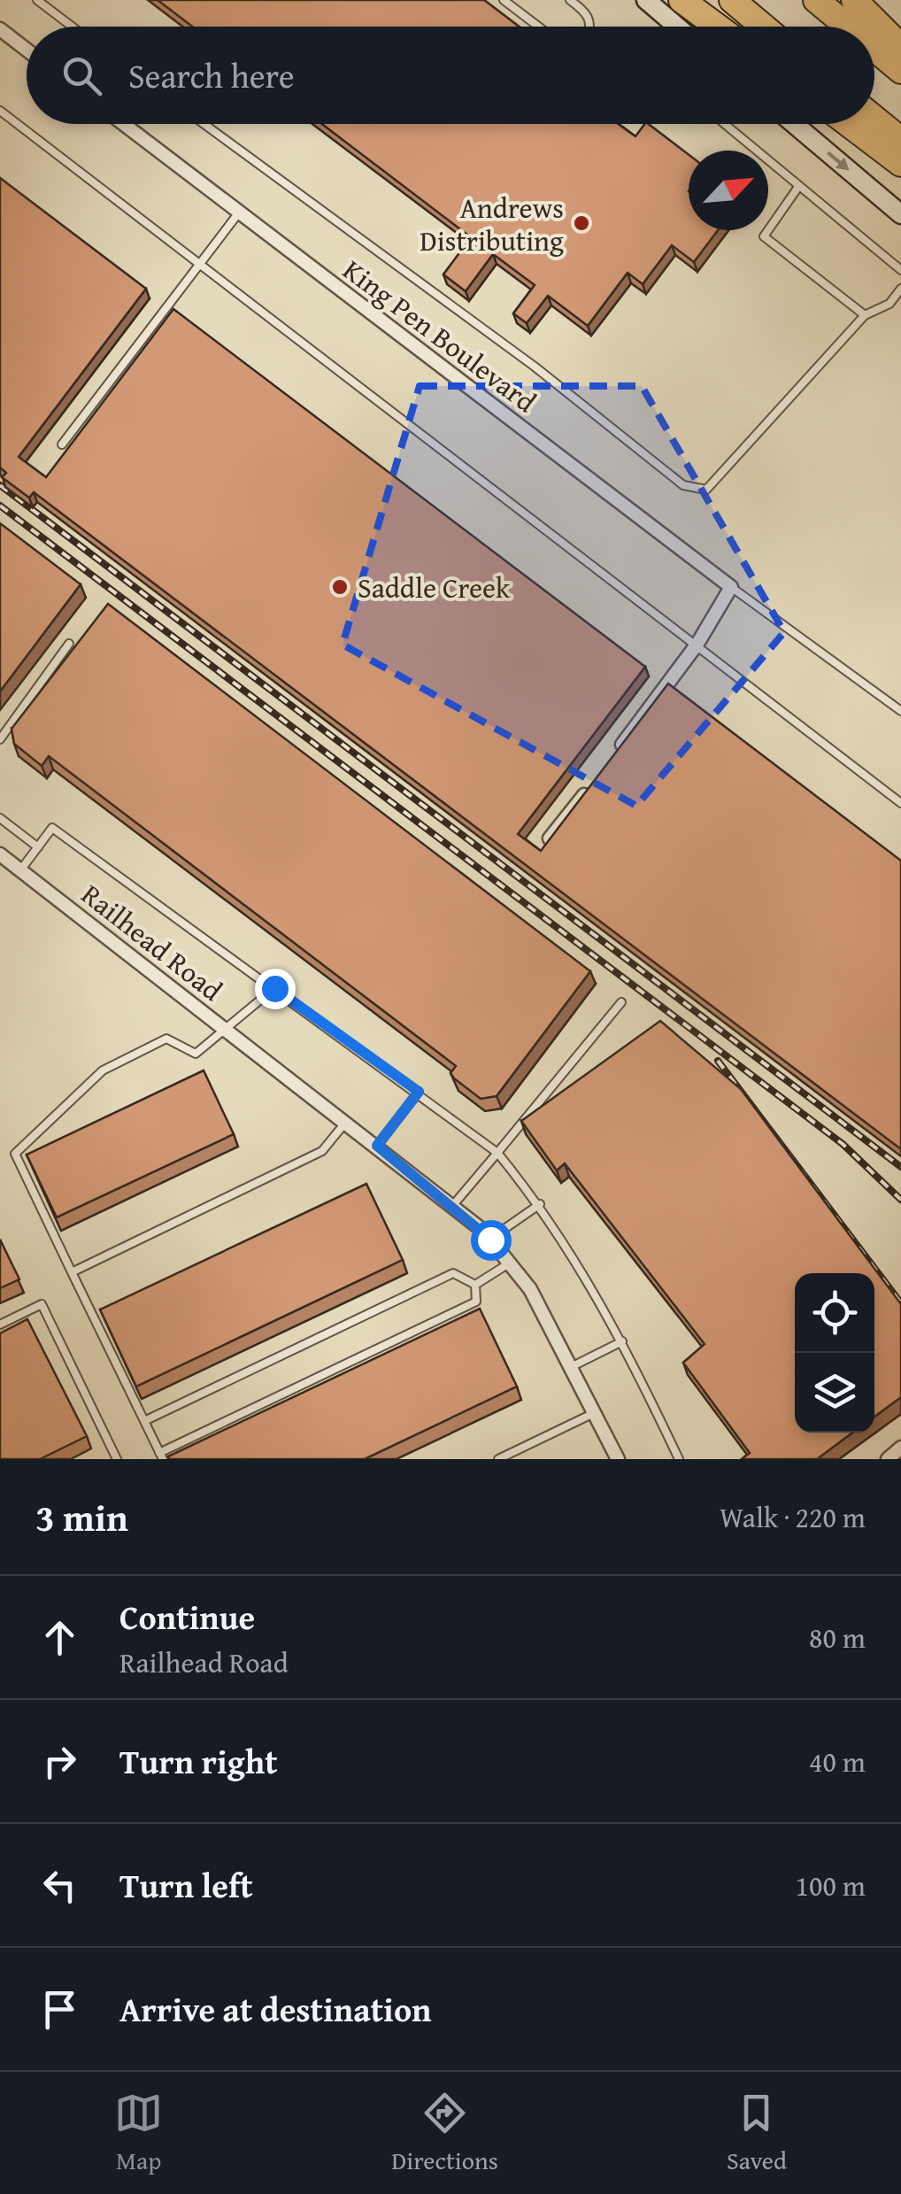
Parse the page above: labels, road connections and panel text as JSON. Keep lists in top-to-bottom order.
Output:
{
  "streets": {
    "street": ["King Pen Boulevard", "Railhead Road"]
  },
  "places": ["Andrews Distributing", "Saddle Creek"],
  "north": "top right",
  "page": {
    "search": "Search here",
    "heading": ["3 min", "Walk · 220 m"],
    "list": [
      ["Continue", "Railhead Road", "80 m"],
      ["Turn right", "40 m"],
      ["Turn left", "100 m"],
      "Arrive at destination"
    ],
    "nav": ["Map", "Directions", "Saved"]
  }
}
